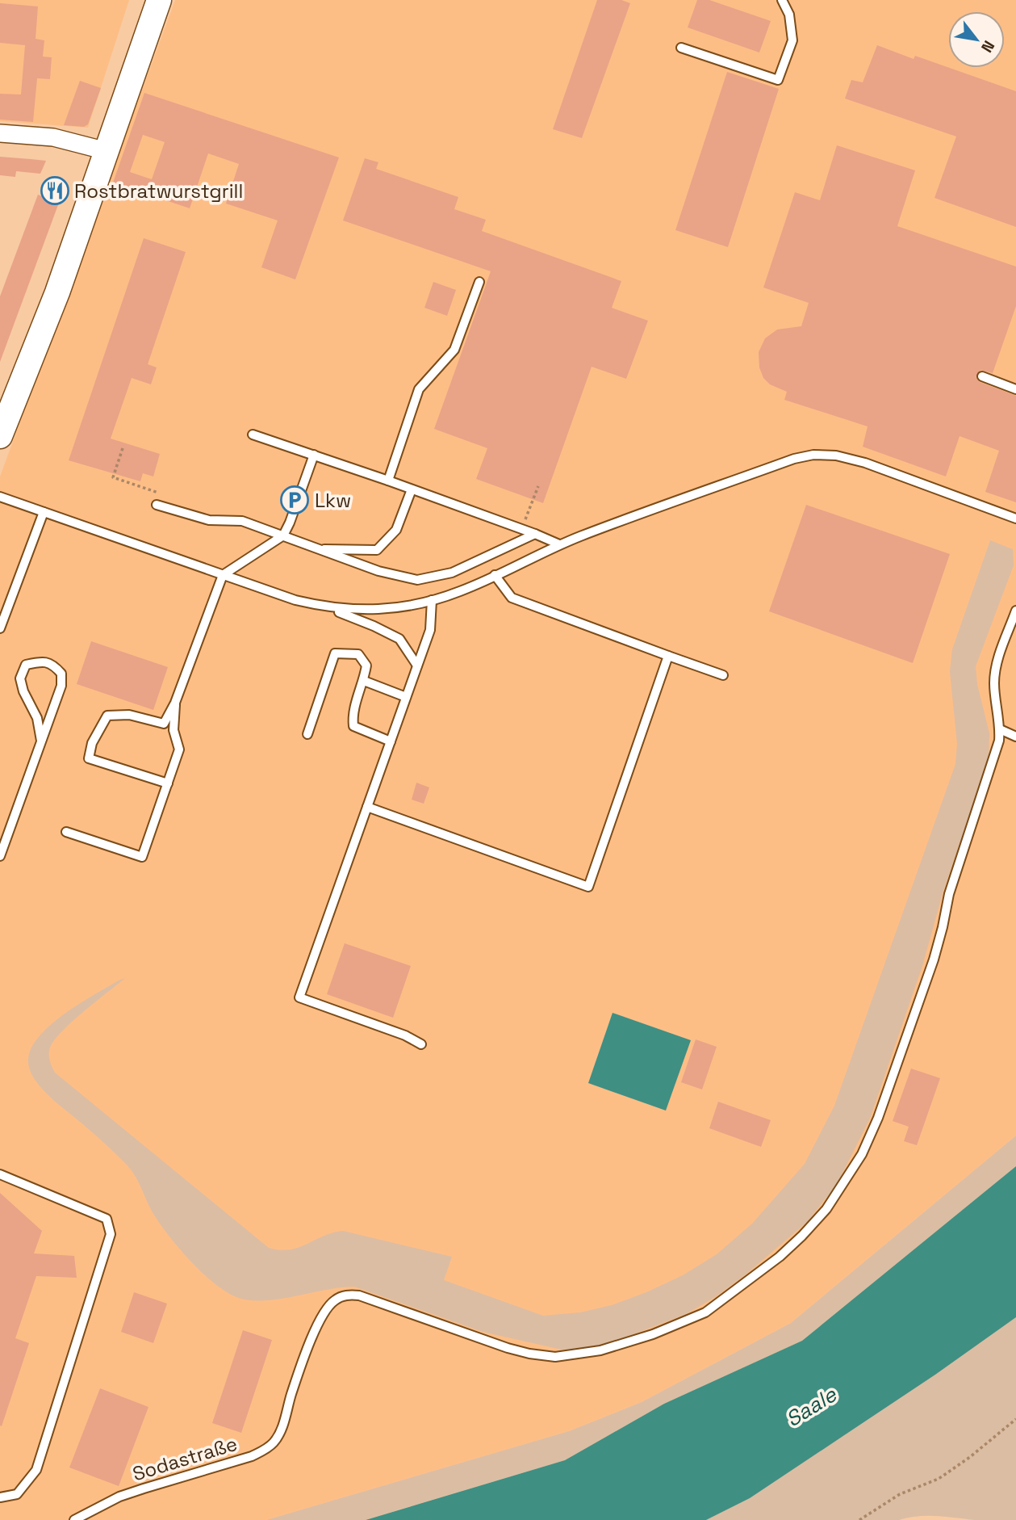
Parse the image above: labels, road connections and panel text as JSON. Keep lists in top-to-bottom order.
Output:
{
  "streets": {
    "lane": ["Sodastraße"]
  },
  "water": ["Saale"],
  "places": {
    "restaurant": ["Rostbratwurstgrill"],
    "parking": ["Lkw"]
  },
  "north": "bottom right"
}
